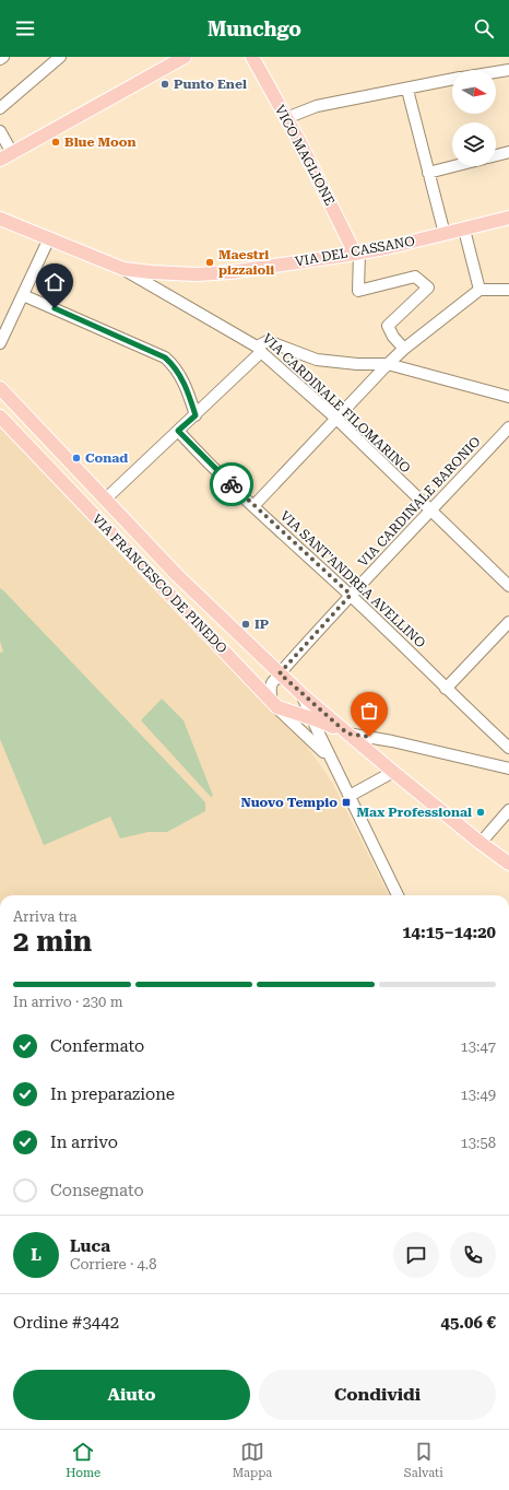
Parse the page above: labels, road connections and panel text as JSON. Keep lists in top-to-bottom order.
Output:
{
  "streets": {
    "main road": ["VICO MAGLIONE", "VIA DEL CASSANO", "VIA FRANCESCO DE PINEDO"],
    "street": ["VIA CARDINALE FILOMARINO", "VIA CARDINALE BARONIO", "VIA SANT'ANDREA AVELLINO"]
  },
  "crossings": [
    ["VICO MAGLIONE", "VIA DEL CASSANO"],
    ["VIA DEL CASSANO", "VIA CARDINALE FILOMARINO"],
    ["VIA CARDINALE FILOMARINO", "VIA CARDINALE BARONIO"],
    ["VIA CARDINALE BARONIO", "VIA SANT'ANDREA AVELLINO"],
    ["VIA CARDINALE BARONIO", "VIA FRANCESCO DE PINEDO"]
  ],
  "places": {
    "other": [
      "Punto Enel",
      "Blue Moon",
      "Maestri pizzaioli",
      "Conad",
      "IP",
      "Max Professional"
    ],
    "transit": ["Nuovo Tempio"]
  },
  "north": "right",
  "page": {
    "header": "Munchgo",
    "heading": ["2 min", "Arriva tra", "14:15–14:20"],
    "panel": [
      "Luca",
      "Corriere · 4.8",
      "Ordine #3442",
      "45.06 €"
    ],
    "bar": "In arrivo · 230 m",
    "list": [
      ["Confermato", "13:47"],
      ["In preparazione", "13:49"],
      ["In arrivo", "13:58"],
      "Consegnato"
    ],
    "round": "L",
    "buttons": ["Aiuto", "Condividi"],
    "tabs": ["Home", "Mappa", "Salvati"]
  }
}
